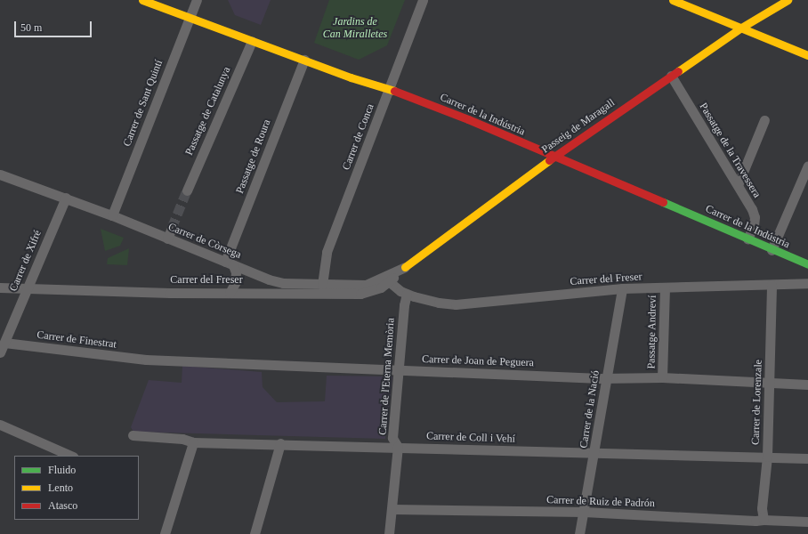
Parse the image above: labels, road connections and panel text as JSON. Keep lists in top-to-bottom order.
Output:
{
  "streets": {
    "main road": ["Carrer de la Indústria", "Passeig de Maragall"],
    "street": [
      "Carrer de Sant Quintí",
      "Passatge de Catalunya",
      "Carrer de Conca",
      "Passatge de la Travessera",
      "Passatge de Roura",
      "Carrer de Còrsega",
      "Carrer de Xifré",
      "Carrer del Freser",
      "Passatge Andreví",
      "Carrer de Finestrat",
      "Carrer de Joan de Peguera",
      "Carrer de l'Eterna Memòria",
      "Carrer de Lorenzale",
      "Carrer de la Nació",
      "Carrer de Coll i Vehí",
      "Carrer de Ruiz de Padrón"
    ]
  },
  "crossings": [
    ["Carrer de Sant Quintí", "Carrer de la Indústria"],
    ["Carrer de Sant Quintí", "Carrer de Còrsega"],
    ["Passatge de Catalunya", "Carrer de la Indústria"],
    ["Carrer de la Indústria", "Passeig de Maragall"],
    ["Carrer de la Indústria", "Carrer de Conca"],
    ["Carrer de la Indústria", "Passatge de la Travessera"],
    ["Carrer de la Indústria", "Passatge de Roura"],
    ["Passeig de Maragall", "Passatge de la Travessera"],
    ["Passeig de Maragall", "Carrer de Còrsega"],
    ["Passeig de Maragall", "Carrer del Freser"],
    ["Carrer de Conca", "Carrer de Còrsega"],
    ["Passatge de Roura", "Carrer de Còrsega"],
    ["Carrer de Còrsega", "Carrer de Xifré"],
    ["Carrer de Xifré", "Carrer del Freser"],
    ["Carrer de Xifré", "Carrer de Finestrat"],
    ["Carrer del Freser", "Passatge Andreví"],
    ["Carrer del Freser", "Carrer de l'Eterna Memòria"],
    ["Carrer del Freser", "Carrer de Lorenzale"],
    ["Carrer del Freser", "Carrer de la Nació"],
    ["Passatge Andreví", "Carrer de Joan de Peguera"],
    ["Carrer de Finestrat", "Carrer de Joan de Peguera"],
    ["Carrer de Joan de Peguera", "Carrer de l'Eterna Memòria"],
    ["Carrer de Joan de Peguera", "Carrer de Lorenzale"],
    ["Carrer de Joan de Peguera", "Carrer de la Nació"],
    ["Carrer de l'Eterna Memòria", "Carrer de Coll i Vehí"],
    ["Carrer de Lorenzale", "Carrer de Coll i Vehí"],
    ["Carrer de Lorenzale", "Carrer de Ruiz de Padrón"],
    ["Carrer de la Nació", "Carrer de Coll i Vehí"],
    ["Carrer de la Nació", "Carrer de Ruiz de Padrón"]
  ],
  "parks": ["Jardins de Can Miralletes"],
  "legend": ["Fluido", "Lento", "Atasco"],
  "scale_bar": "50 m"
}
